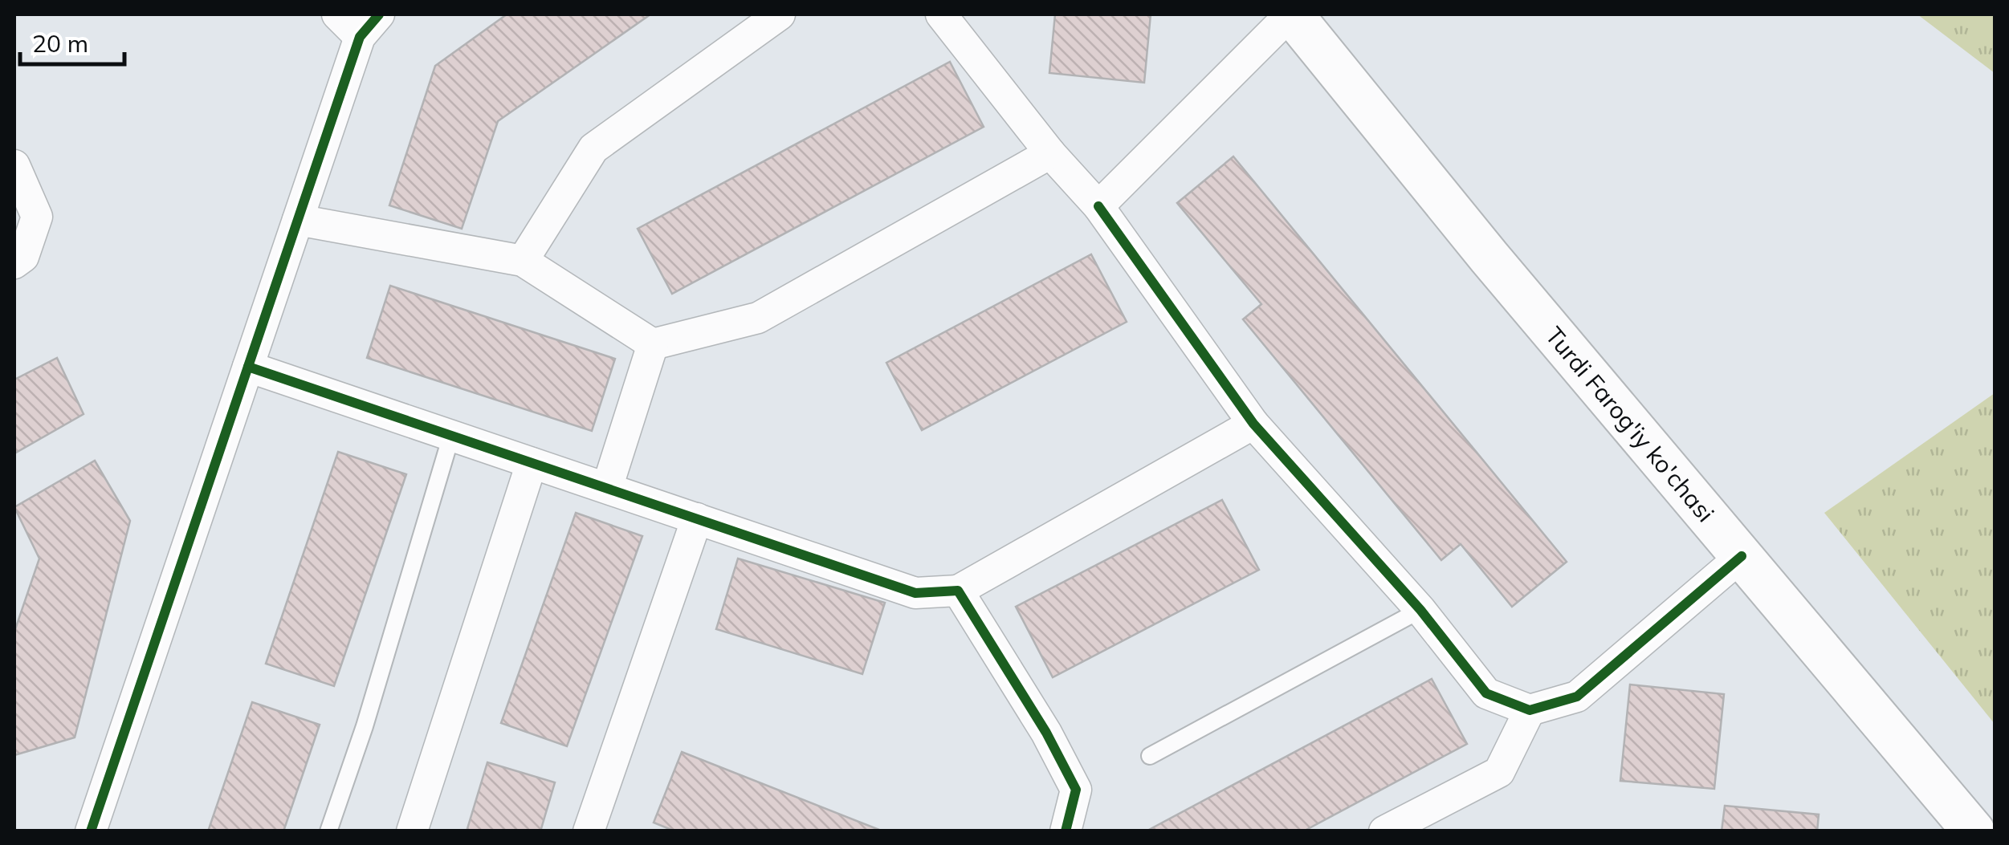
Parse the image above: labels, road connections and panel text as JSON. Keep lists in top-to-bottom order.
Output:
{
  "streets": {
    "main road": ["Turdi Farog'iy ko'chasi"]
  },
  "scale_bar": "20 m"
}
